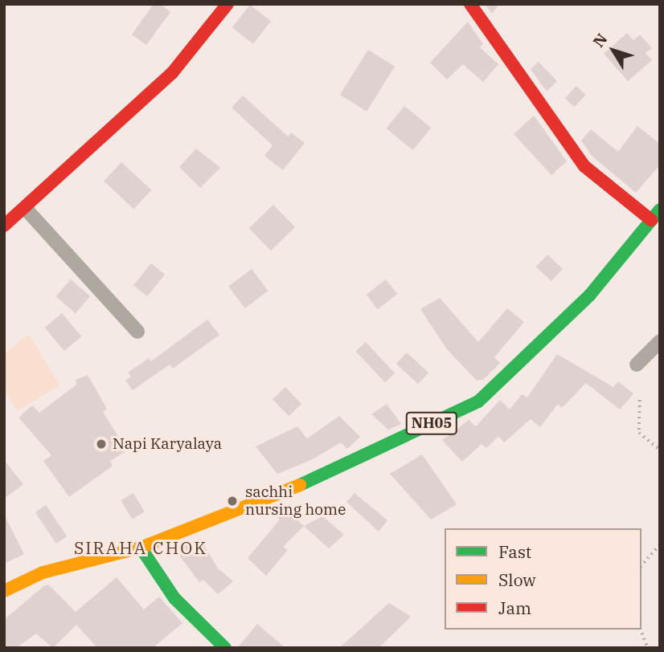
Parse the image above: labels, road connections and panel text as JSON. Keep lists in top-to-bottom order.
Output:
{
  "streets": {
    "main road": ["NH05"]
  },
  "districts": ["SIRAHA CHOK"],
  "places": ["Napi Karyalaya", "sachhi nursing home"],
  "legend": ["Fast", "Slow", "Jam"],
  "north": "top left"
}
